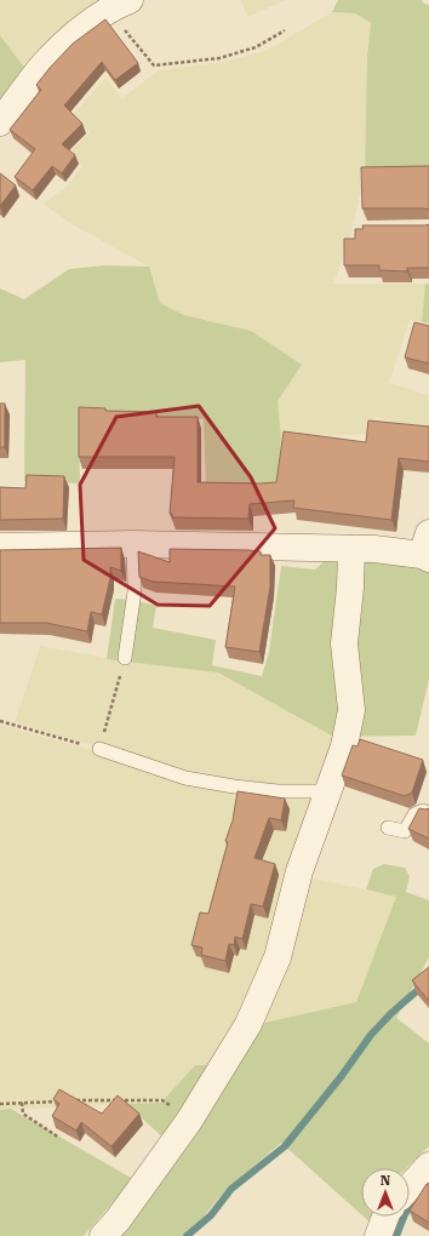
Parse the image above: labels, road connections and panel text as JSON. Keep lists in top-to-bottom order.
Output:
{
  "north": "top"
}
